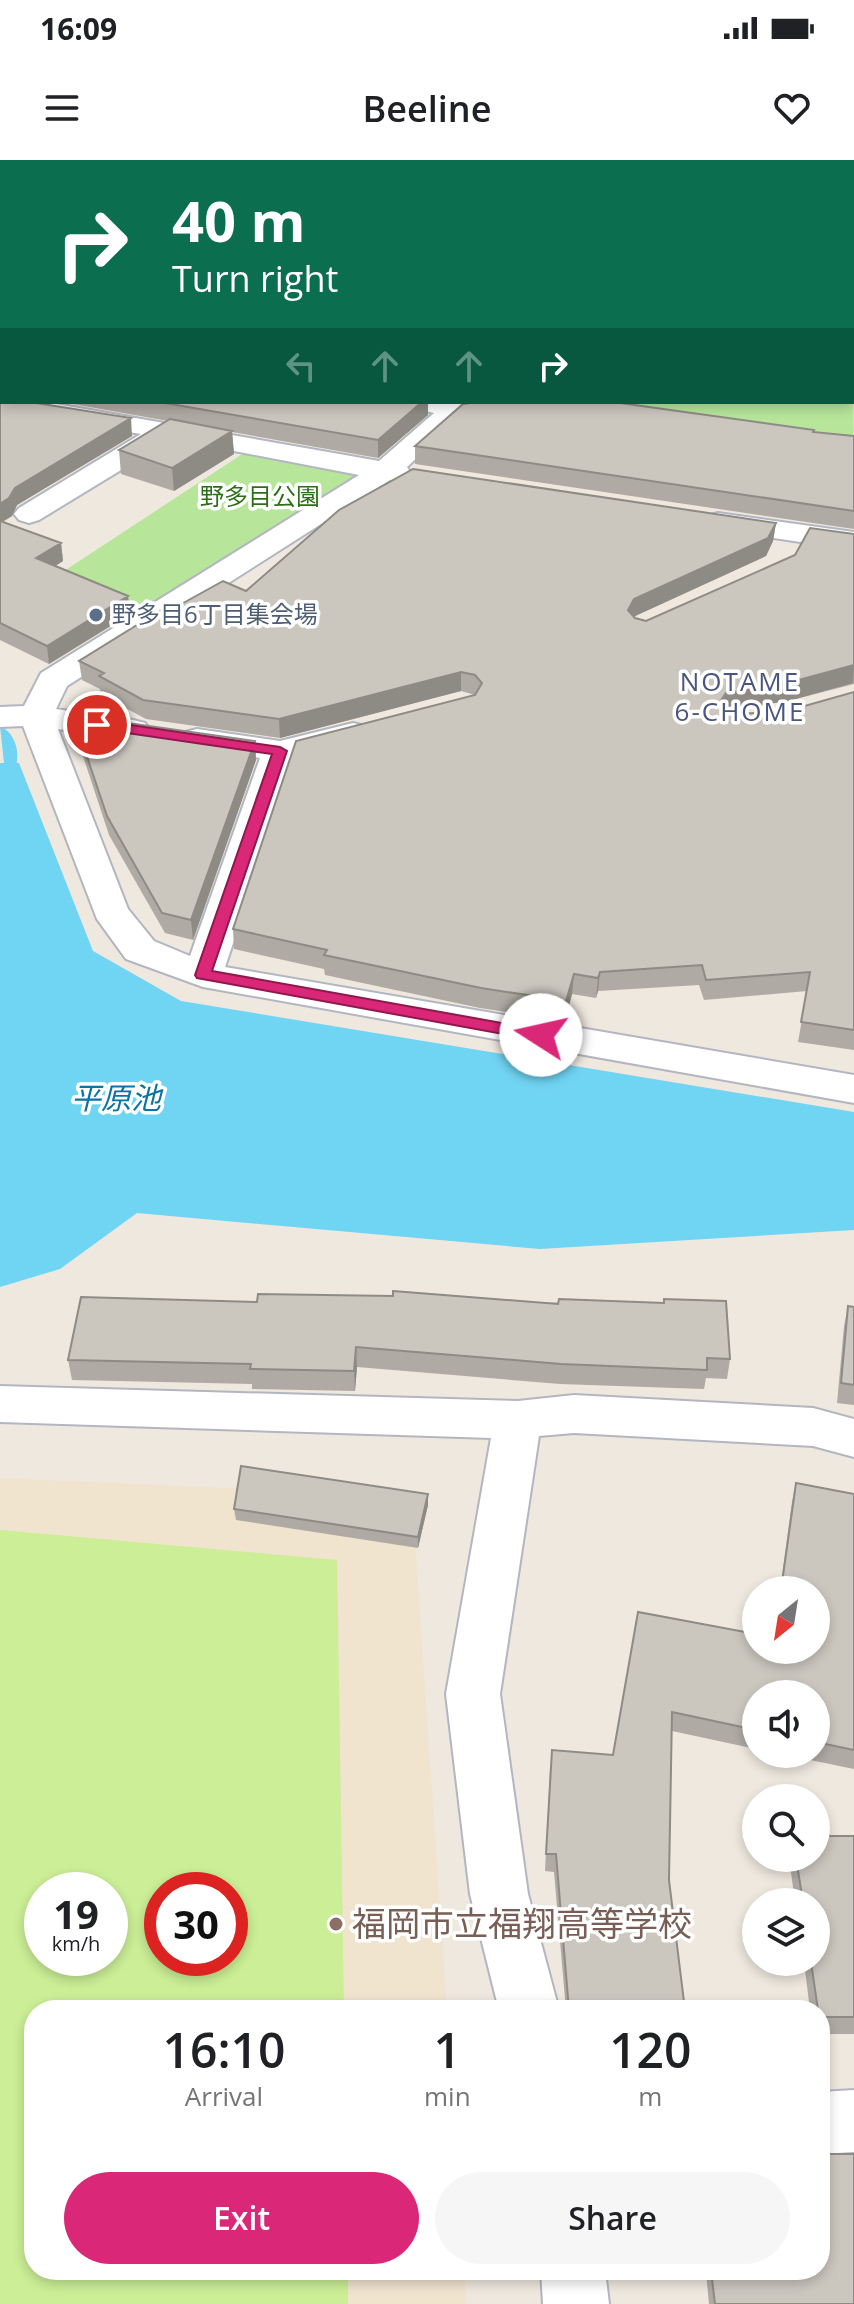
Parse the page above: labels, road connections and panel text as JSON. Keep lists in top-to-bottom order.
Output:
{
  "districts": ["NOTAME 6-CHOME"],
  "water": ["平原池"],
  "parks": ["野多目公園"],
  "places": ["野多目6丁目集会場", "福岡市立福翔高等学校"],
  "north": "bottom left",
  "page": {
    "status": "16:09",
    "header": "Beeline",
    "turn": ["40 m", "Turn right"],
    "speed": "19 km/h",
    "limit": "30",
    "eta": [
      "16:10",
      "Arrival",
      "1",
      "min",
      "120",
      "m"
    ],
    "buttons": ["Exit", "Share"]
  }
}
